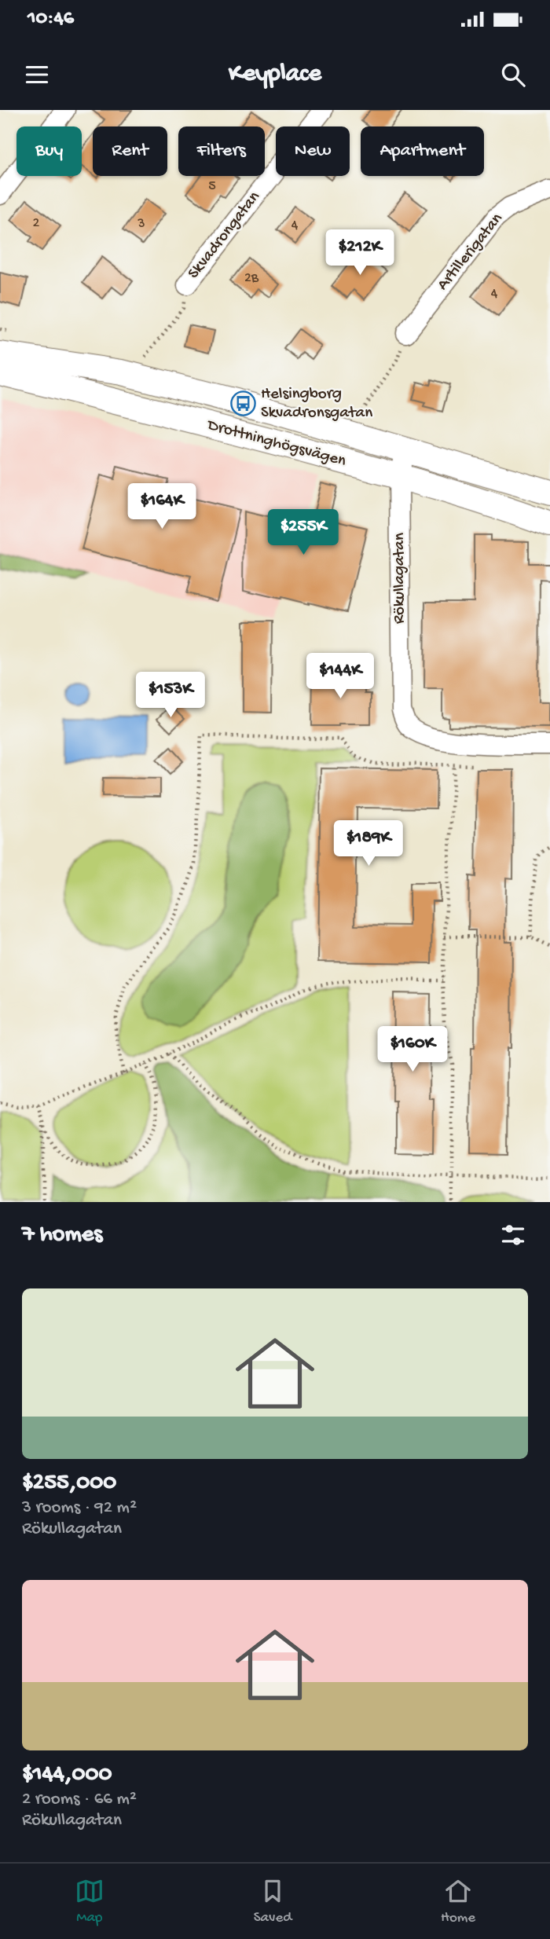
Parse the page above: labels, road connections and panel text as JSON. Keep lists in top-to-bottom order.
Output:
{
  "streets": {
    "street": [
      "Skvadrongatan",
      "Artillerigatan",
      "Drottninghögsvägen",
      "Rökullagatan"
    ]
  },
  "crossings": [
    ["Drottninghögsvägen", "Rökullagatan"]
  ],
  "places": {
    "bus stop": ["Helsingborg Skvadronsgatan"]
  },
  "house_numbers": [
    "5",
    "2",
    "3",
    "4",
    "2B",
    "4"
  ],
  "page": {
    "status": "10:46",
    "header": "Keyplace",
    "chip": [
      "Buy",
      "Rent",
      "Filters",
      "New",
      "Apartment"
    ],
    "price": [
      "$212K",
      "$164K",
      "$255K",
      "$144K",
      "$153K",
      "$189K",
      "$160K"
    ],
    "heading": "7 homes",
    "list": [
      {
        "name": "$255,000",
        "note": "3 rooms · 92 m² · Rökullagatan"
      },
      {
        "name": "$144,000",
        "note": "2 rooms · 66 m² · Rökullagatan"
      }
    ],
    "tabs": ["Map", "Saved", "Home"]
  }
}
